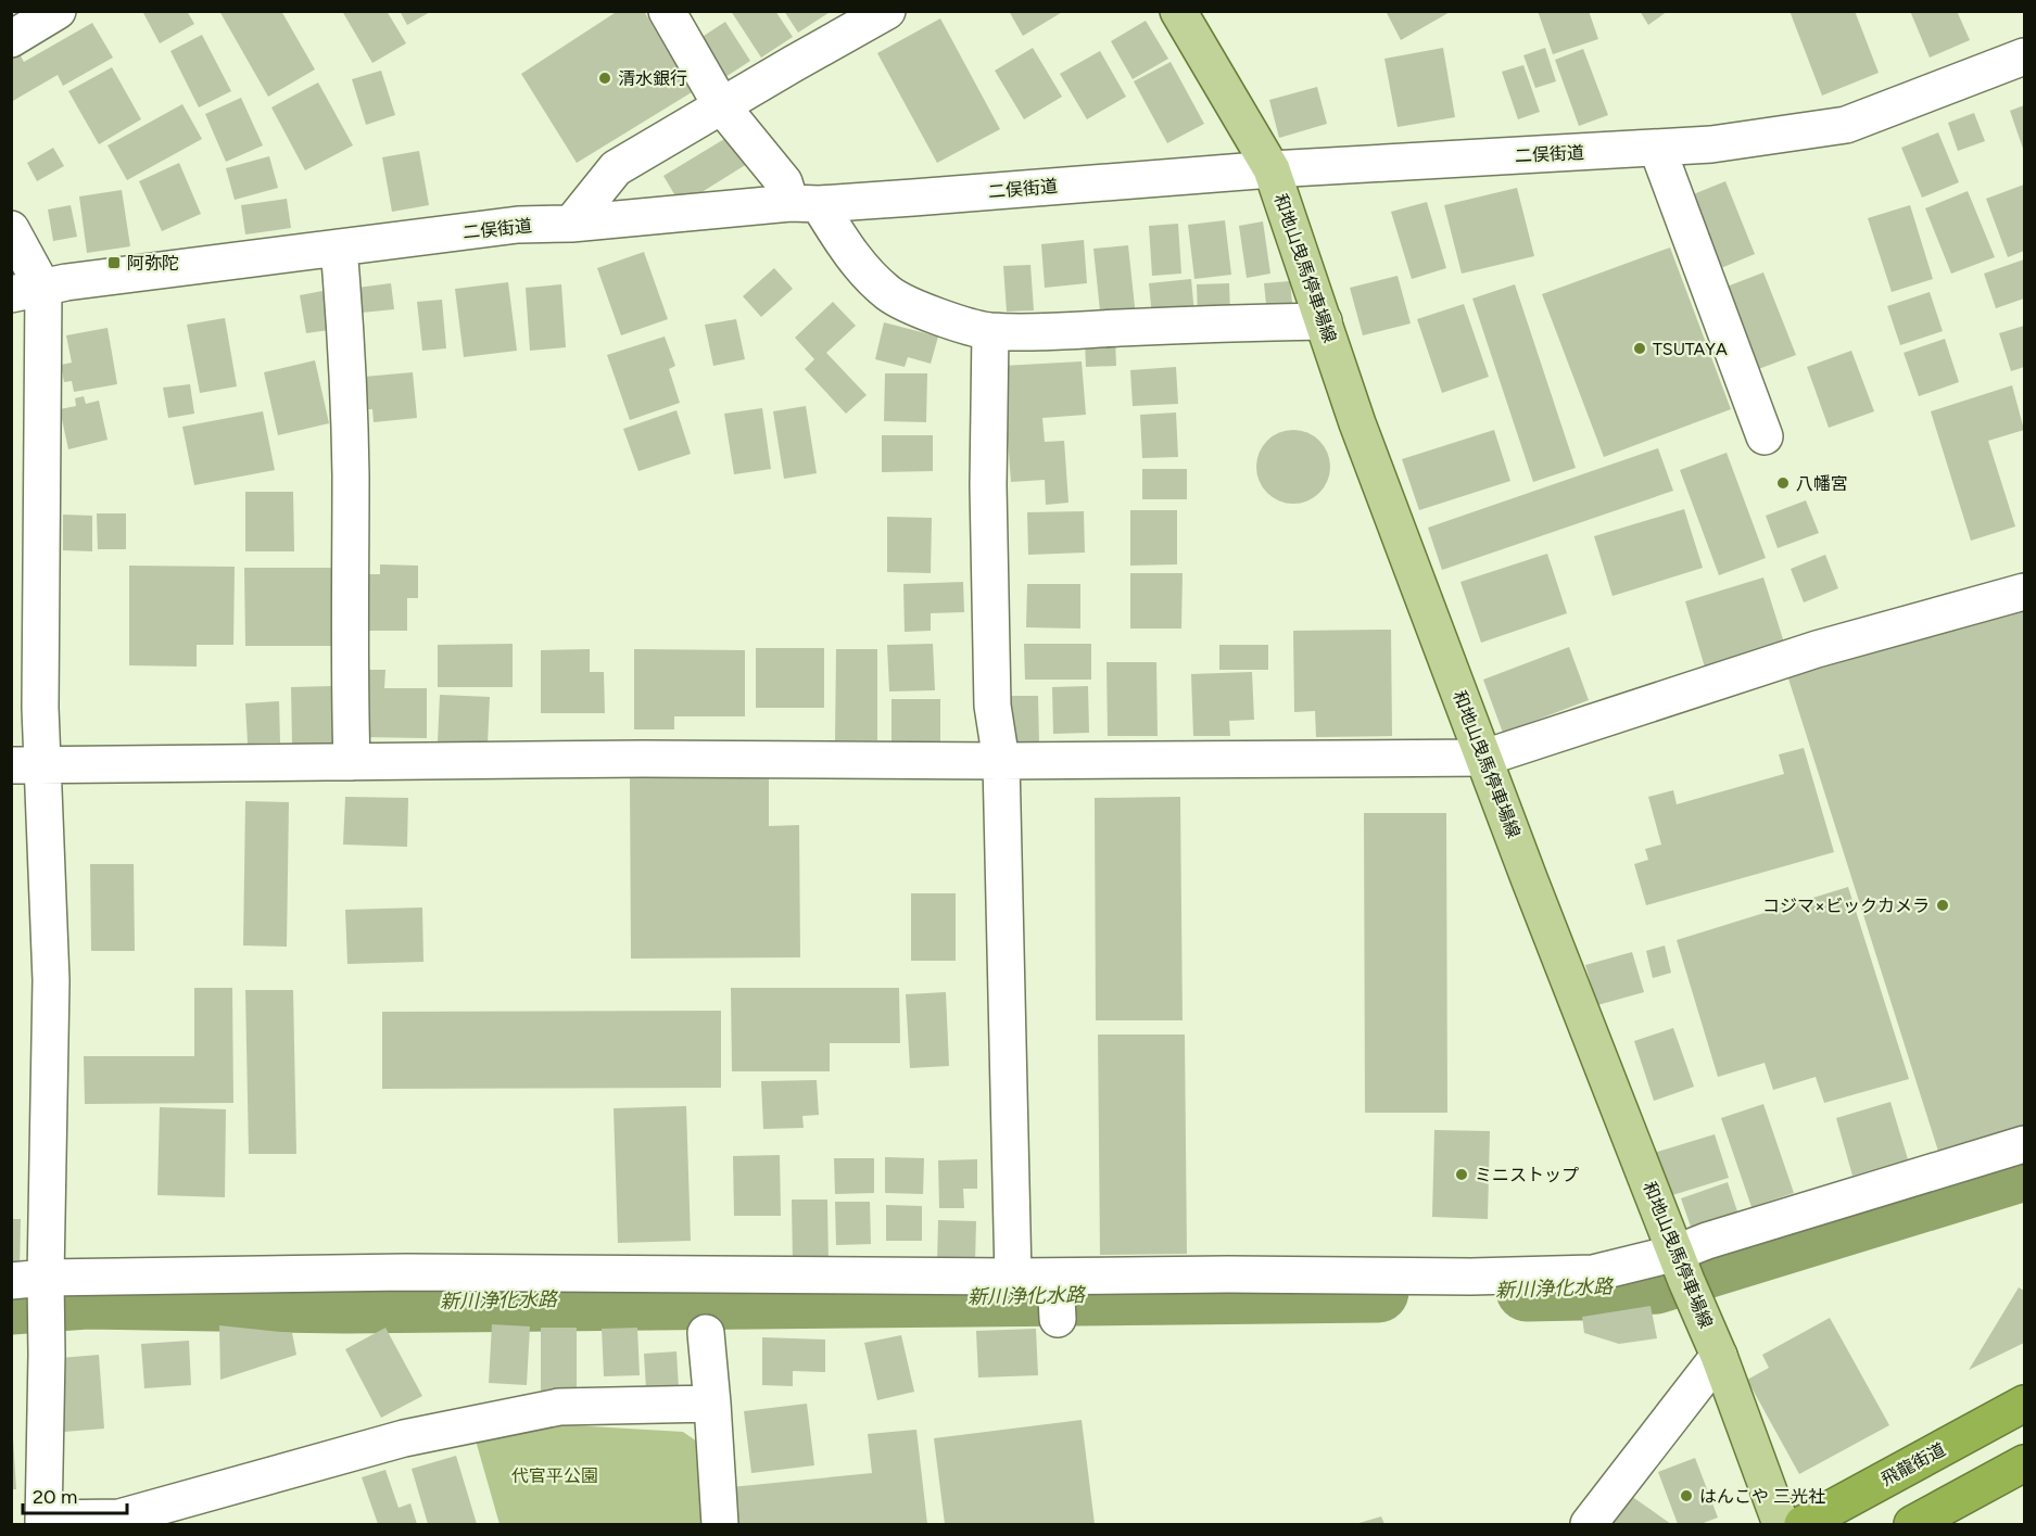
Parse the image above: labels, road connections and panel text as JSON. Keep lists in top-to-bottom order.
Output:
{
  "streets": {
    "highway": ["飛龍街道"],
    "main road": ["和地山曳馬停車場線"],
    "street": ["二俣街道"]
  },
  "crossings": [
    ["二俣街道", "和地山曳馬停車場線"]
  ],
  "water": ["新川浄化水路"],
  "parks": ["代官平公園"],
  "places": {
    "other": [
      "清水銀行",
      "TSUTAYA",
      "八幡宮",
      "コジマ×ビックカメラ",
      "ミニストップ",
      "はんこや 三光社"
    ],
    "transit": ["阿弥陀"]
  },
  "scale_bar": "20 m"
}
